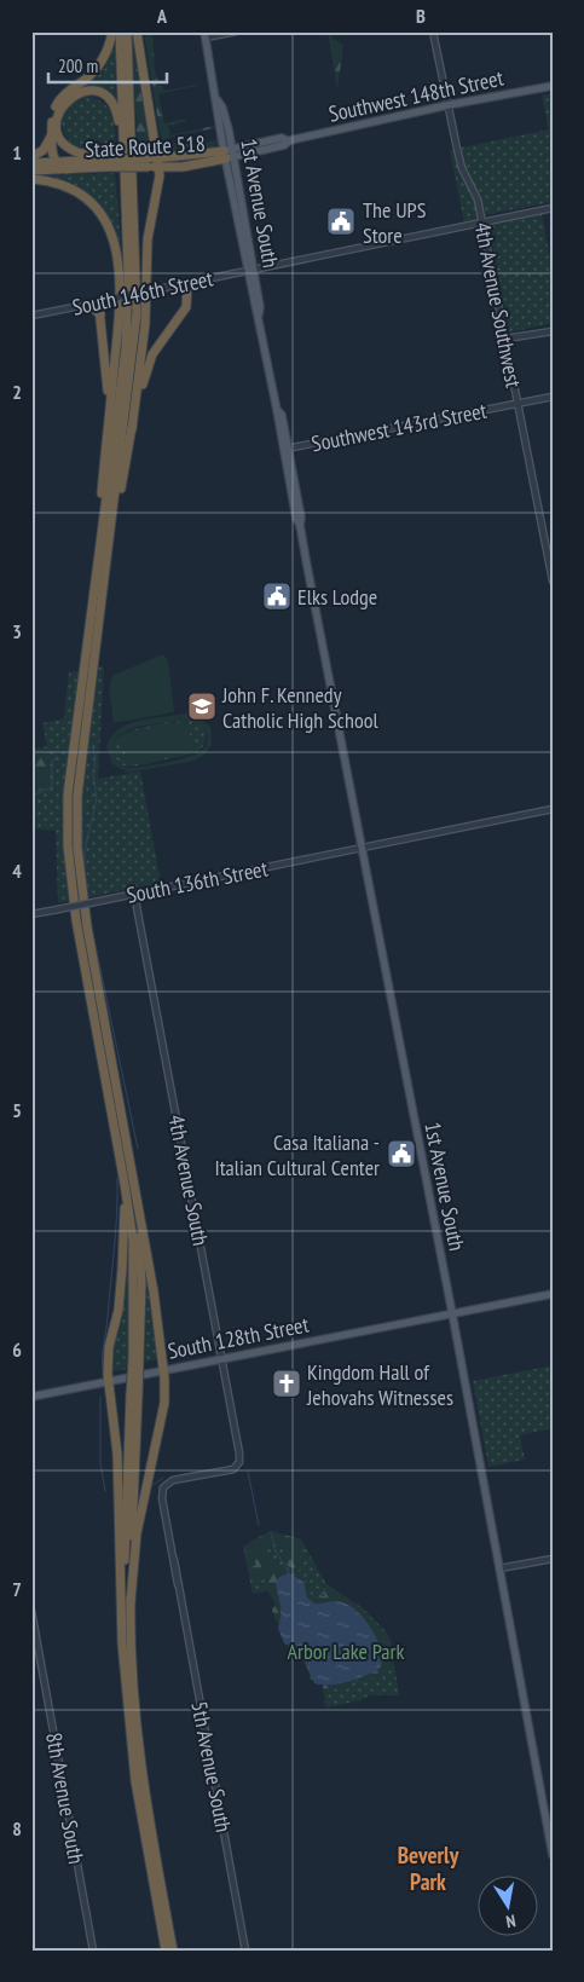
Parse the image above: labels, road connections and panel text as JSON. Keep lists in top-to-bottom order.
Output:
{
  "streets": {
    "highway": ["State Route 518"],
    "main road": ["Southwest 148th Street", "1st Avenue South", "South 128th Street"],
    "street": [
      "South 146th Street",
      "4th Avenue Southwest",
      "Southwest 143rd Street",
      "South 136th Street",
      "4th Avenue South",
      "5th Avenue South",
      "8th Avenue South"
    ]
  },
  "crossings": [
    ["Southwest 148th Street", "State Route 518"],
    ["Southwest 148th Street", "1st Avenue South"],
    ["Southwest 148th Street", "4th Avenue Southwest"],
    ["State Route 518", "1st Avenue South"],
    ["1st Avenue South", "South 146th Street"],
    ["1st Avenue South", "Southwest 143rd Street"],
    ["1st Avenue South", "South 136th Street"],
    ["1st Avenue South", "South 128th Street"],
    ["South 146th Street", "4th Avenue Southwest"],
    ["4th Avenue Southwest", "Southwest 143rd Street"],
    ["South 136th Street", "4th Avenue South"],
    ["4th Avenue South", "South 128th Street"],
    ["4th Avenue South", "5th Avenue South"]
  ],
  "districts": ["Beverly Park"],
  "parks": ["Arbor Lake Park"],
  "places": {
    "public building": ["The UPS Store", "Elks Lodge", "Casa Italiana - Italian Cultural Center"],
    "school or university": ["John F. Kennedy Catholic High School"],
    "church": ["Kingdom Hall of Jehovahs Witnesses"]
  },
  "scale_bar": "200 m",
  "north": "bottom",
  "grid": {
    "columns": ["A", "B"],
    "rows": [
      "1",
      "2",
      "3",
      "4",
      "5",
      "6",
      "7",
      "8"
    ]
  }
}
